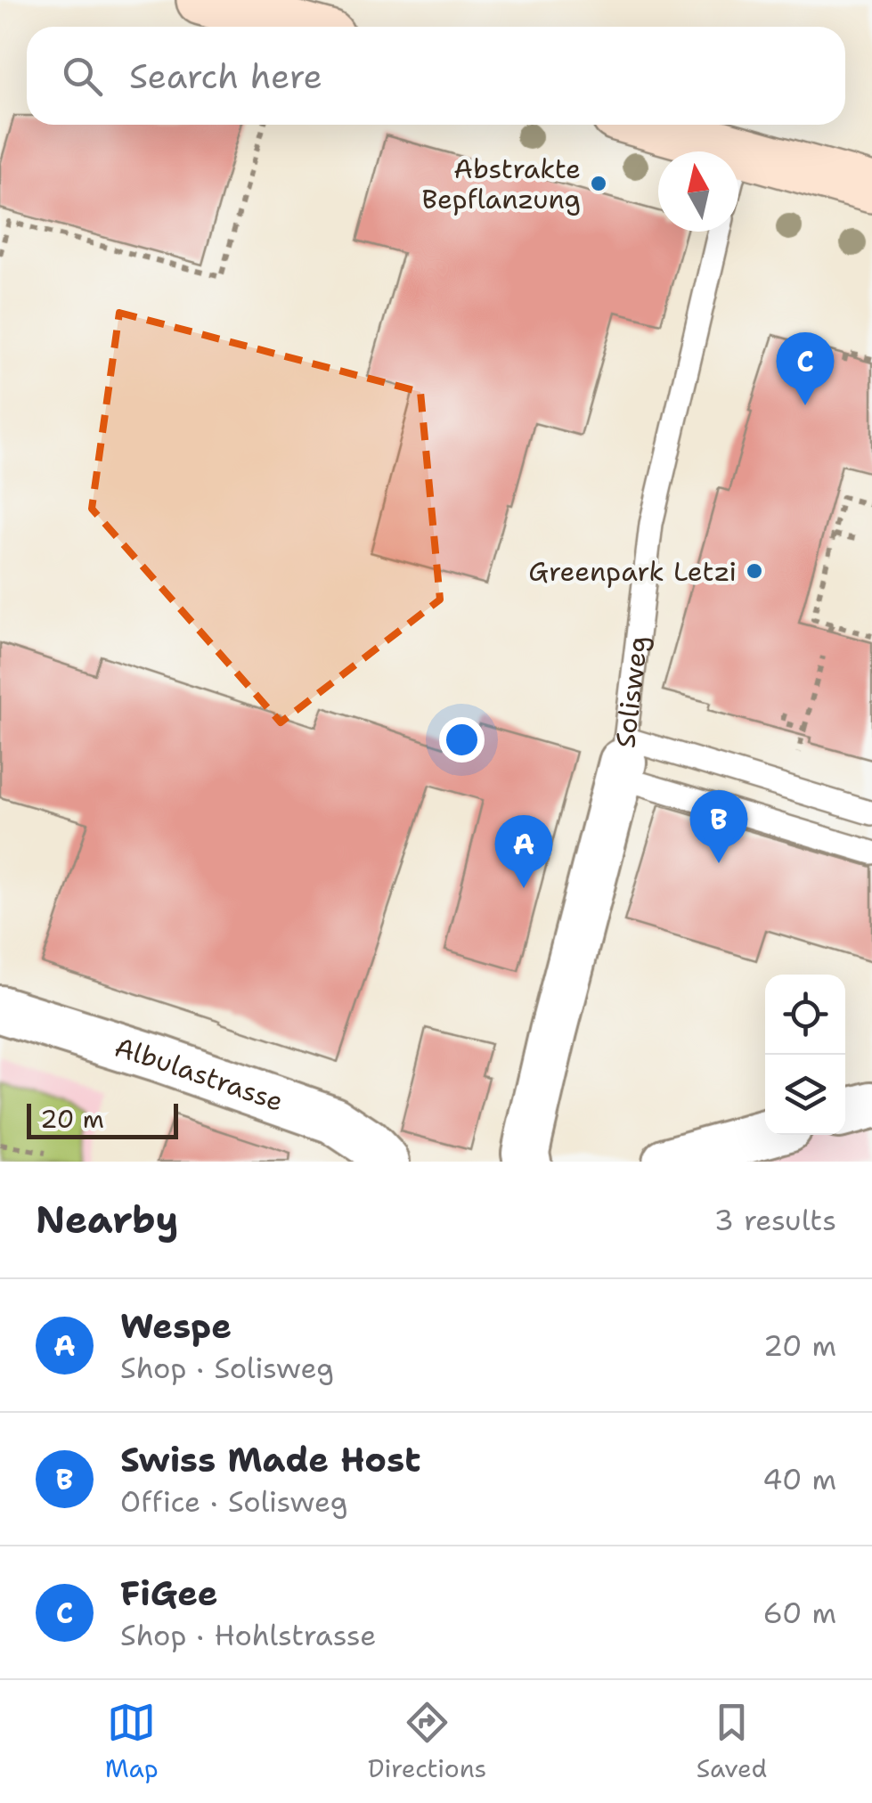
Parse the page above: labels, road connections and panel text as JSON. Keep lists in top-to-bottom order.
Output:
{
  "streets": {
    "street": ["Solisweg", "Albulastrasse"]
  },
  "places": ["Abstrakte Bepflanzung", "Greenpark Letzi"],
  "scale_bar": "20 m",
  "north": "top",
  "page": {
    "search": "Search here",
    "pins": ["C", "B", "A"],
    "scale": "20 m",
    "heading": ["Nearby", "3 results"],
    "list": [
      {
        "mark": "A",
        "name": "Wespe",
        "note": "Shop · Solisweg",
        "value": "20 m"
      },
      {
        "mark": "B",
        "name": "Swiss Made Host",
        "note": "Office · Solisweg",
        "value": "40 m"
      },
      {
        "mark": "C",
        "name": "FiGee",
        "note": "Shop · Hohlstrasse",
        "value": "60 m"
      }
    ],
    "nav": ["Map", "Directions", "Saved"]
  }
}
